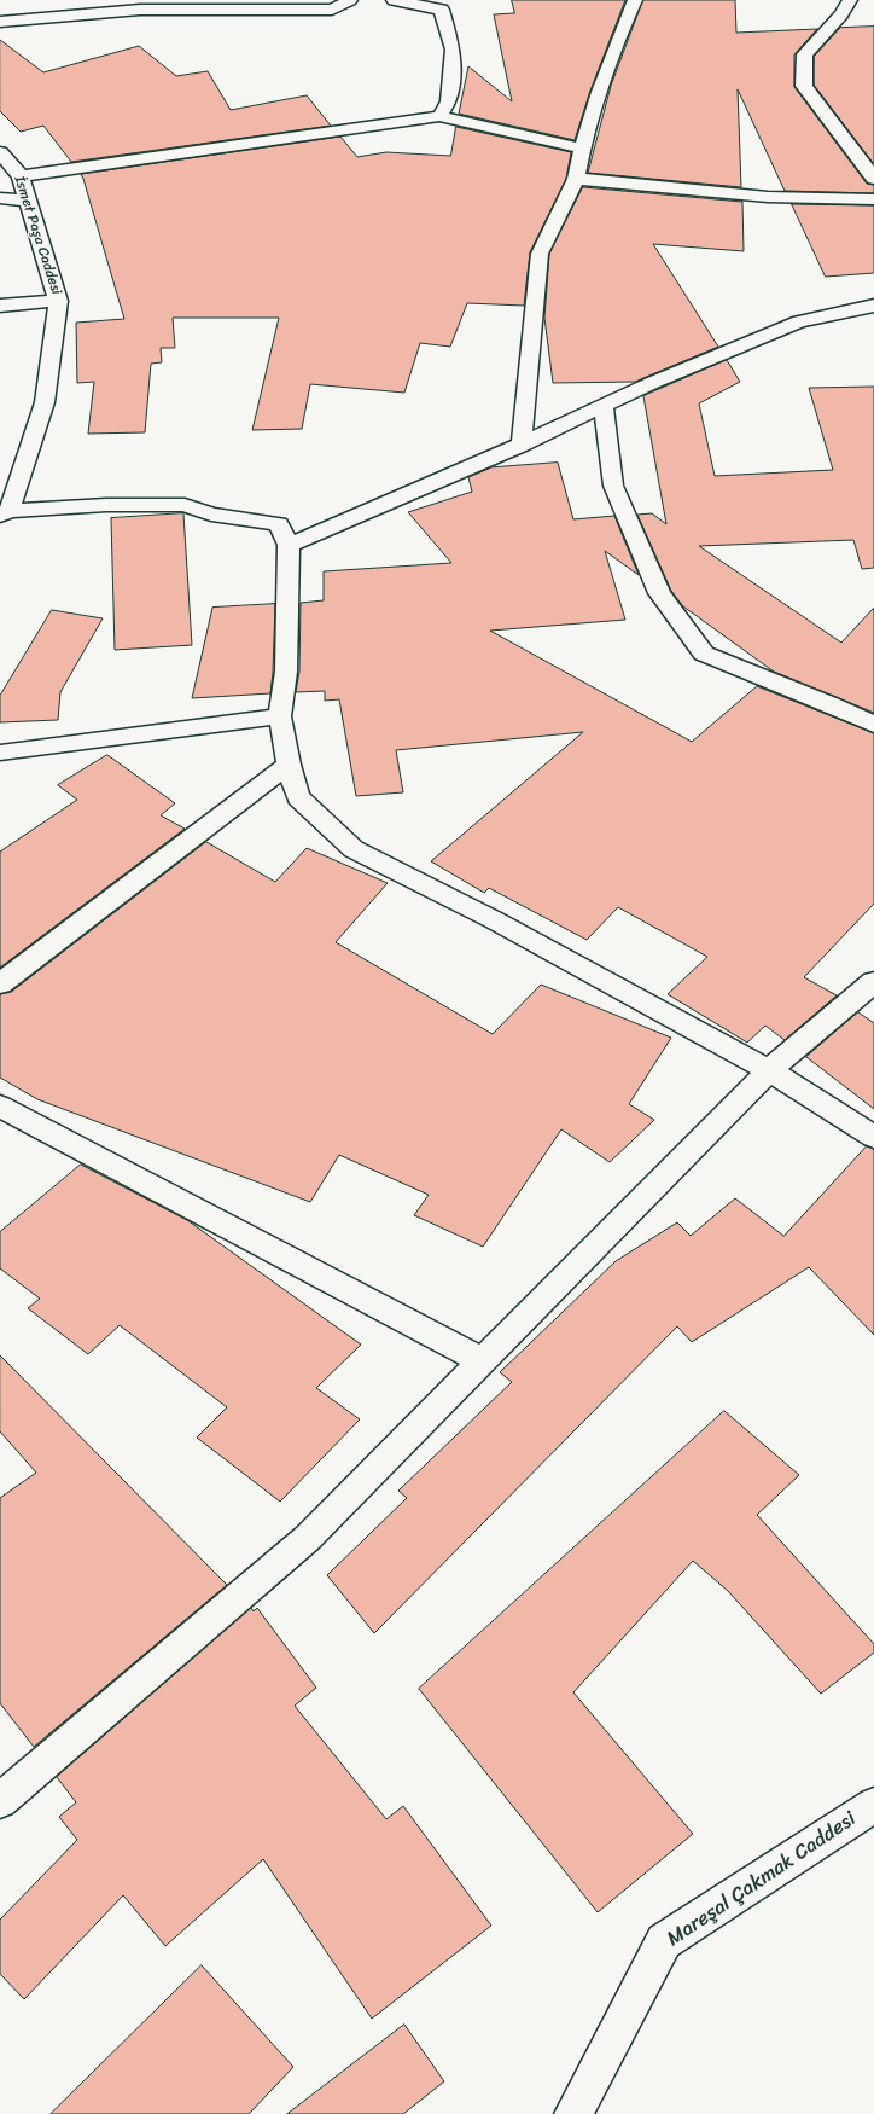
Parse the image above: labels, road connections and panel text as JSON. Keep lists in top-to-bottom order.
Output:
{
  "streets": {
    "street": ["İsmet Paşa Caddesi", "Mareşal Çakmak Caddesi"]
  }
}
